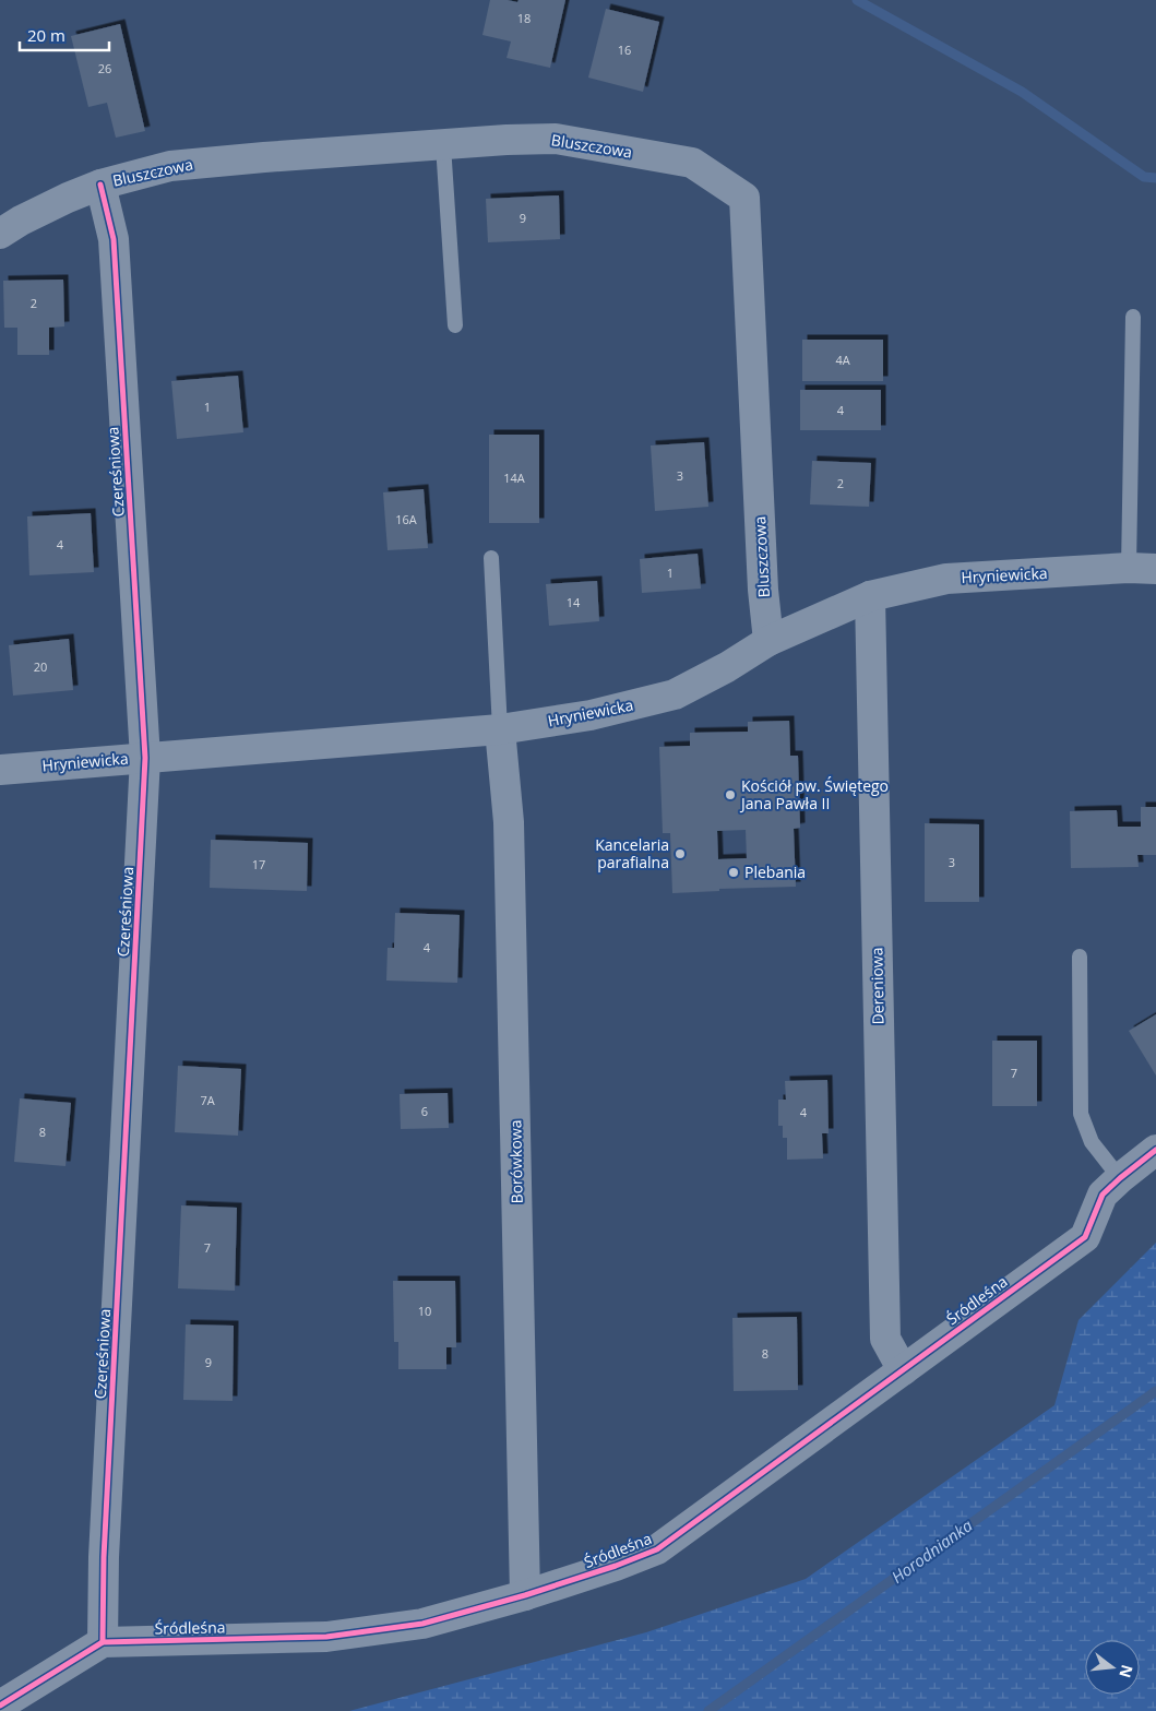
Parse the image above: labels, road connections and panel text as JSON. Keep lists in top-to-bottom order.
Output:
{
  "streets": {
    "street": [
      "Bluszczowa",
      "Czereśniowa",
      "Hryniewicka",
      "Dereniowa",
      "Borówkowa",
      "Śródleśna"
    ]
  },
  "crossings": [
    ["Bluszczowa", "Czereśniowa"],
    ["Bluszczowa", "Hryniewicka"],
    ["Czereśniowa", "Hryniewicka"],
    ["Czereśniowa", "Śródleśna"],
    ["Hryniewicka", "Dereniowa"],
    ["Hryniewicka", "Borówkowa"],
    ["Dereniowa", "Śródleśna"],
    ["Borówkowa", "Śródleśna"]
  ],
  "water": ["Horodnianka"],
  "places": ["Kościół pw. Świętego Jana Pawła II", "Kancelaria parafialna", "Plebania"],
  "house_numbers": [
    "18",
    "16",
    "26",
    "9",
    "2",
    "4A",
    "1",
    "4",
    "3",
    "14A",
    "2",
    "16A",
    "4",
    "1",
    "14",
    "20",
    "3",
    "17",
    "4",
    "7",
    "7A",
    "6",
    "4",
    "8",
    "7",
    "10",
    "8",
    "9"
  ],
  "scale_bar": "20 m",
  "north": "right"
}
